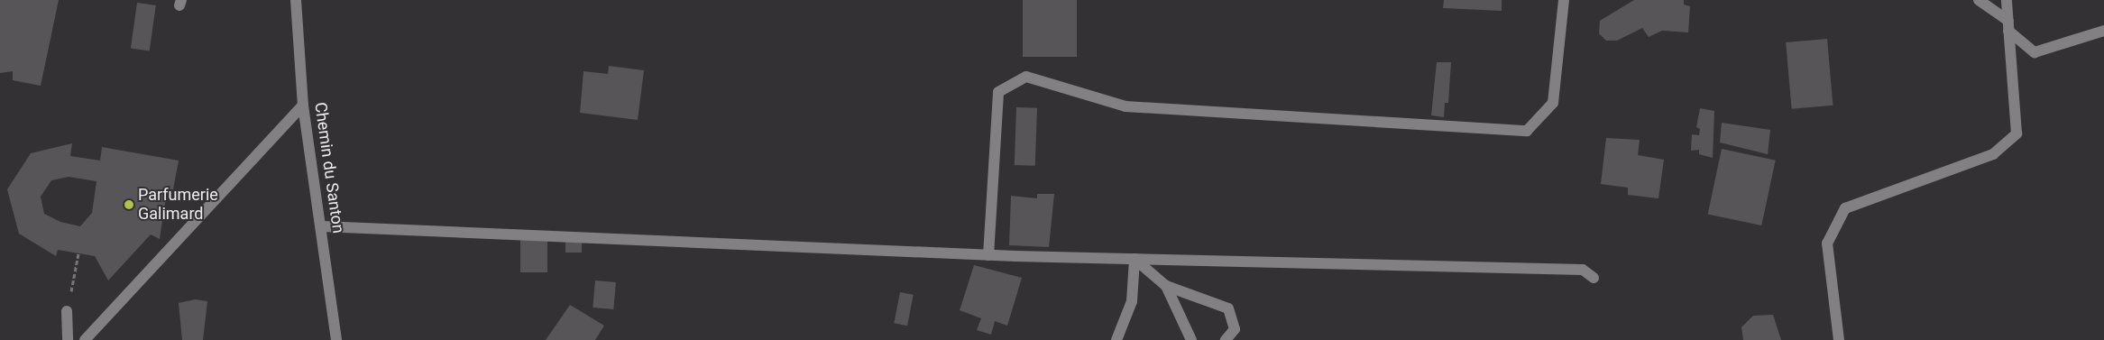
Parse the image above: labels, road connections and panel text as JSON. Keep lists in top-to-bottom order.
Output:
{
  "streets": {
    "street": ["Chemin du Santon"]
  },
  "places": ["Parfumerie Galimard"]
}
